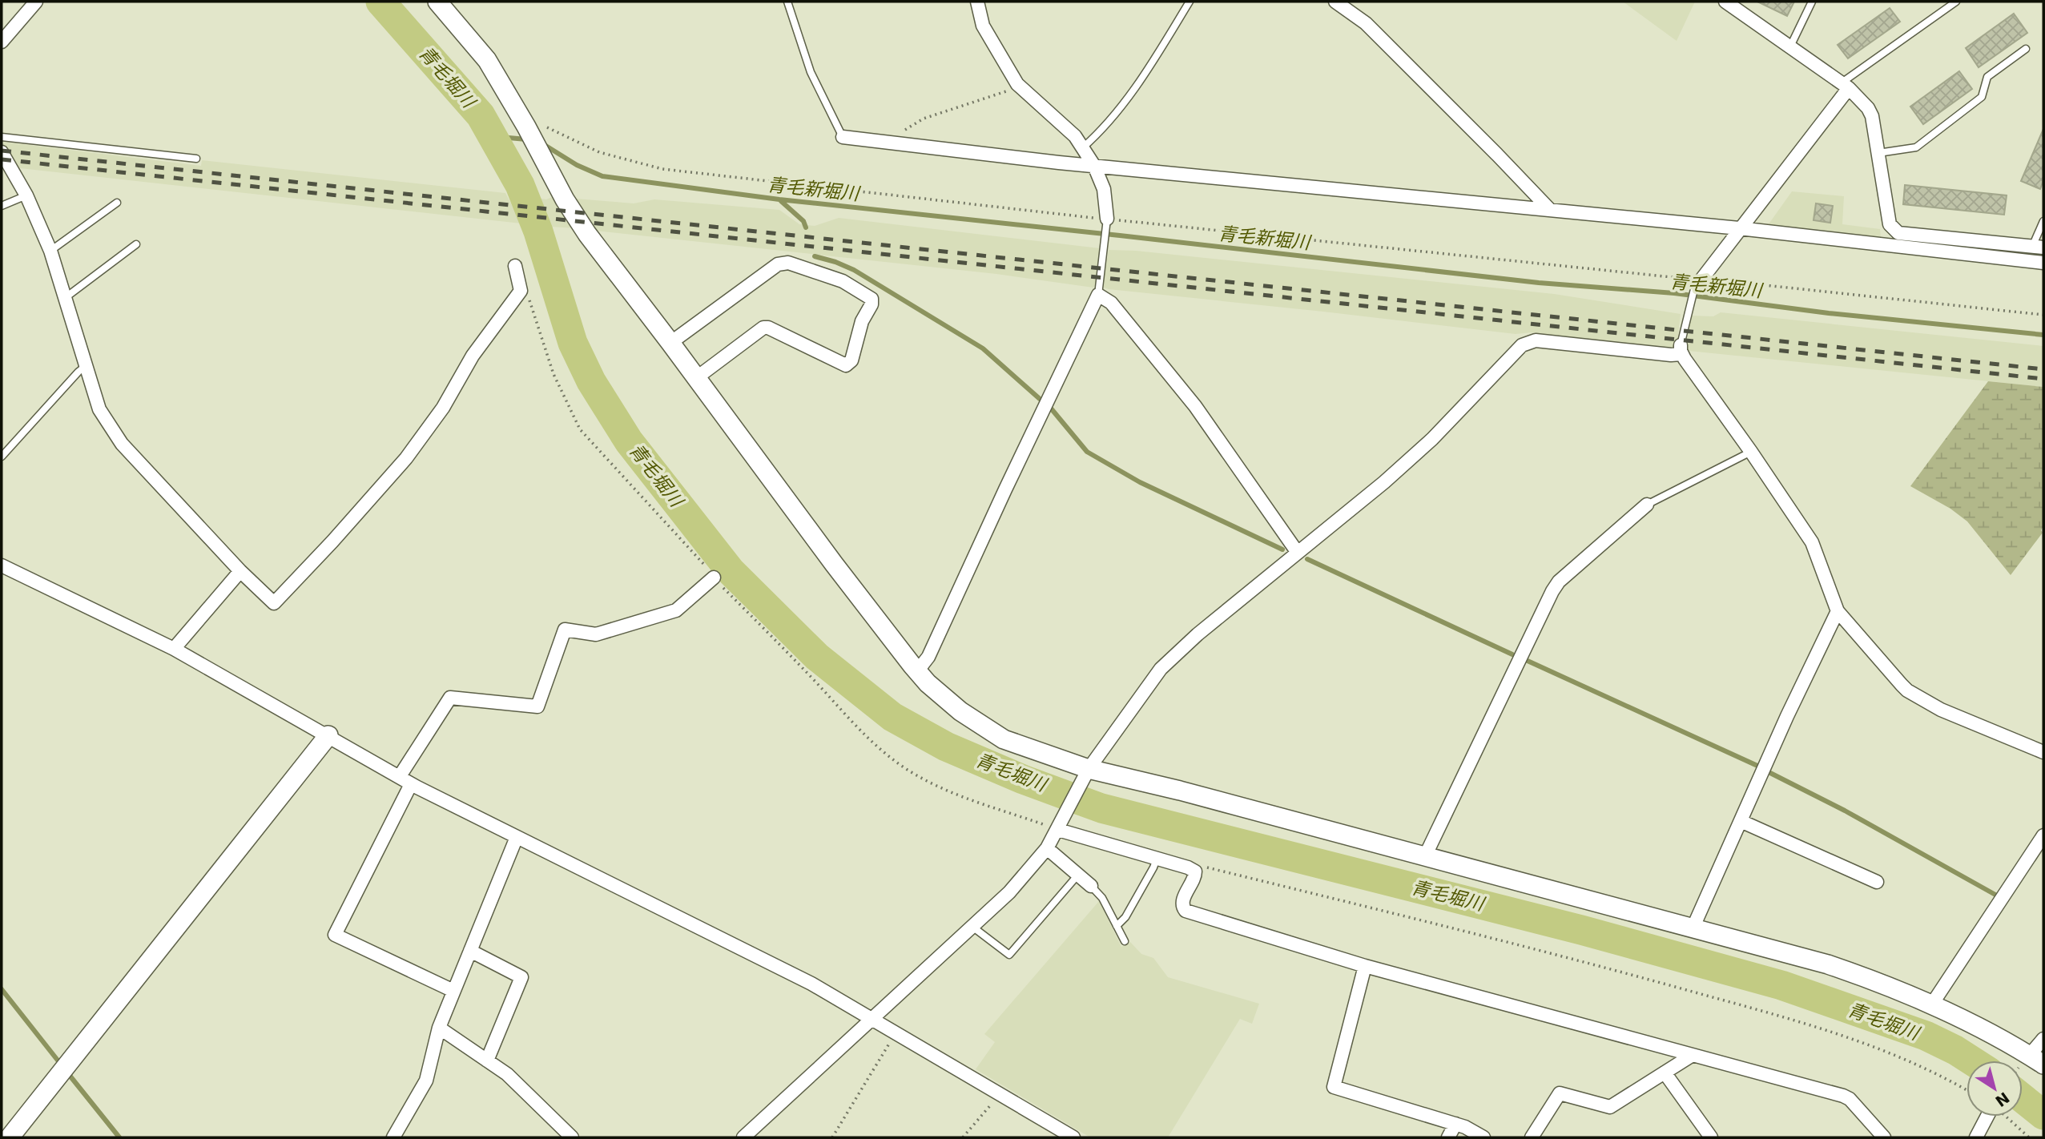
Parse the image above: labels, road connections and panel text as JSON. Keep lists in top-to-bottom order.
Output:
{
  "water": ["青毛堀川", "青毛新堀川"],
  "north": "bottom right"
}
